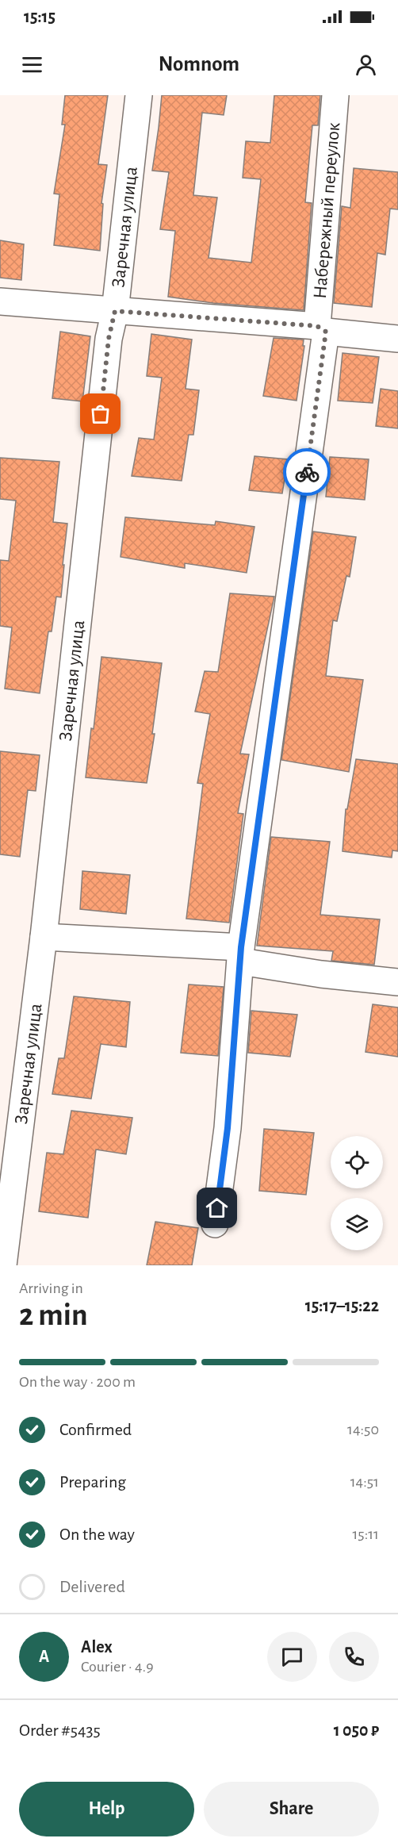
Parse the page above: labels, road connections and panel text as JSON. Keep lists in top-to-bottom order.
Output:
{
  "streets": {
    "street": ["Набережный переулок", "Заречная улица"]
  },
  "page": {
    "status": "15:15",
    "header": "Nomnom",
    "heading": ["2 min", "Arriving in", "15:17–15:22"],
    "panel": [
      "Alex",
      "Courier · 4.9",
      "Order #5435",
      "1 050 ₽"
    ],
    "bar": "On the way · 200 m",
    "list": [
      ["Confirmed", "14:50"],
      ["Preparing", "14:51"],
      ["On the way", "15:11"],
      "Delivered"
    ],
    "round": "A",
    "buttons": ["Help", "Share"]
  }
}
